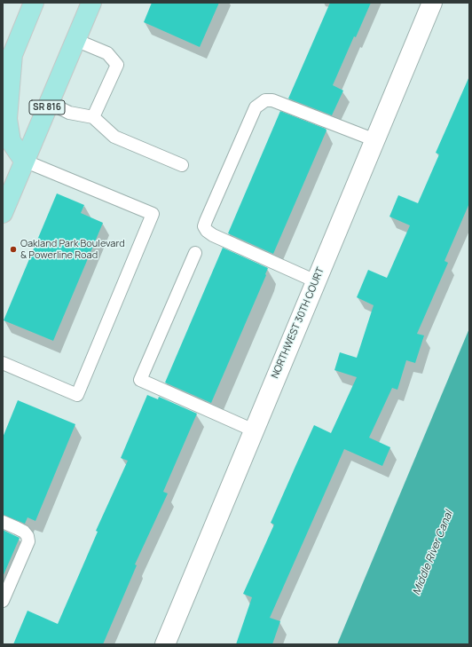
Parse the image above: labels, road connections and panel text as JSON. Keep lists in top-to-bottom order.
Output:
{
  "streets": {
    "main road": ["SR 816"],
    "street": ["NORTHWEST 30TH COURT"]
  },
  "water": ["Middle River Canal"],
  "places": ["Oakland Park Boulevard & Powerline Road"]
}
